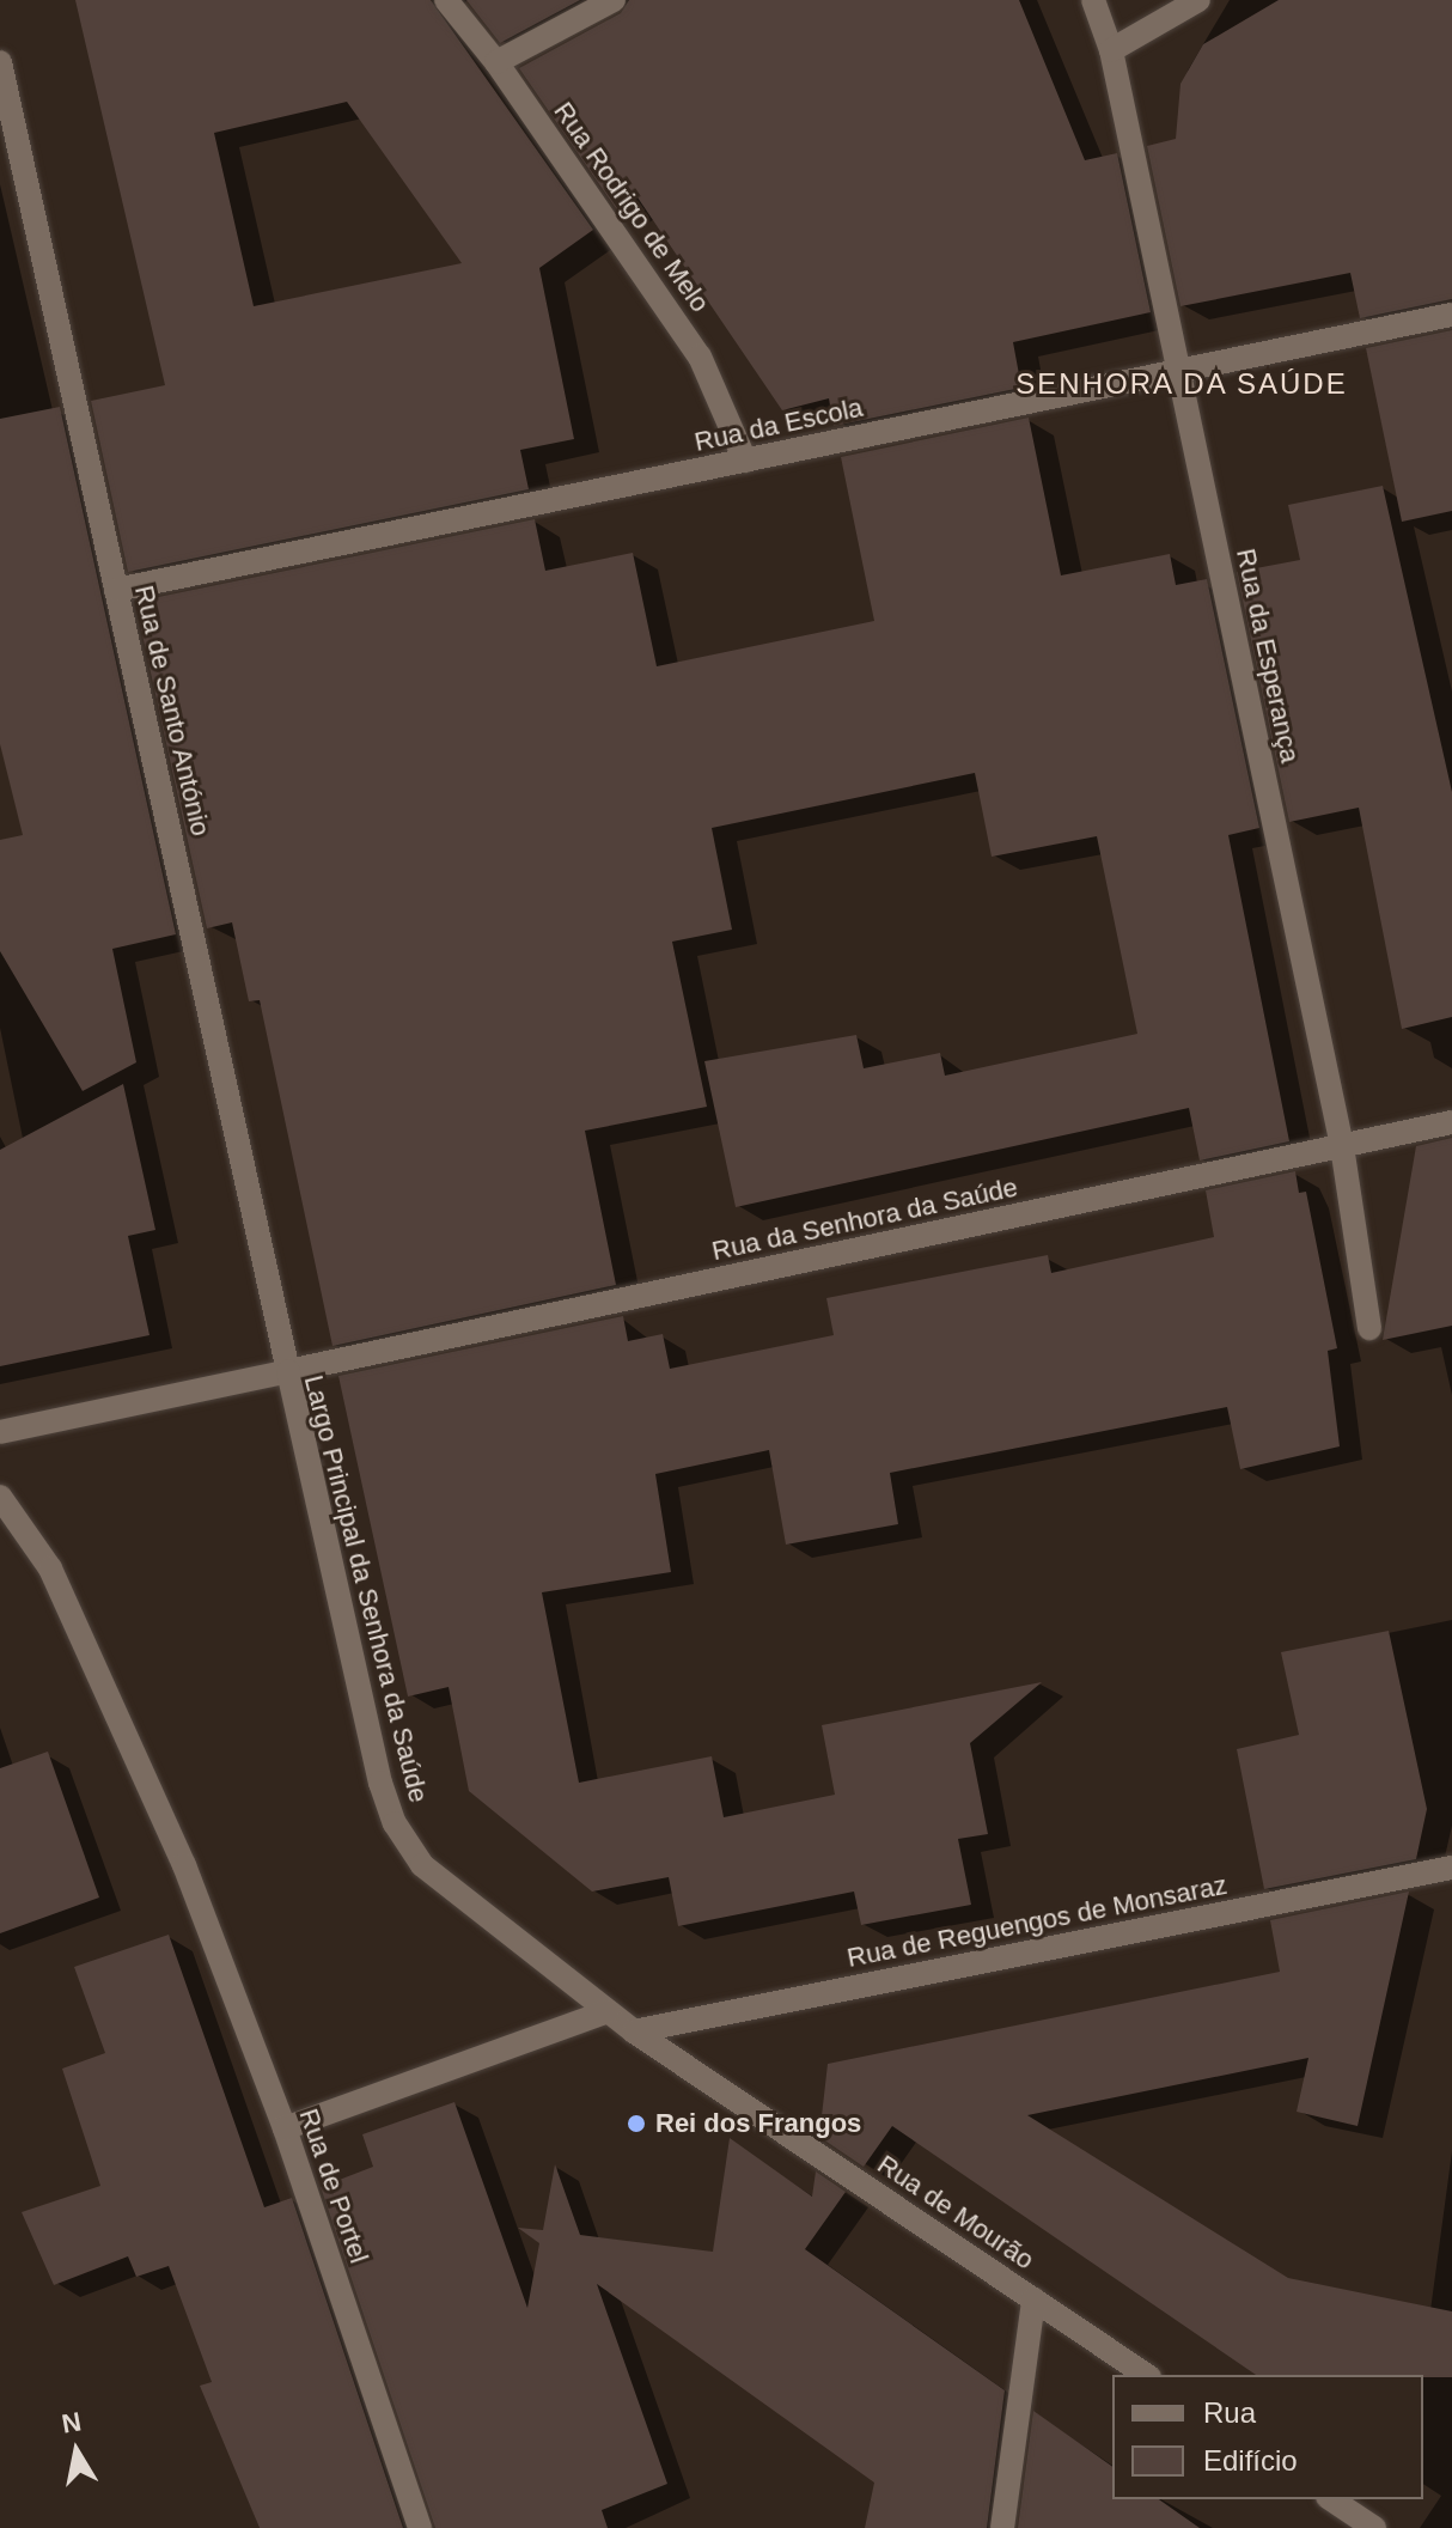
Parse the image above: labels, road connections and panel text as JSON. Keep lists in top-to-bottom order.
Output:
{
  "streets": {
    "street": [
      "Rua Rodrigo de Melo",
      "Rua da Escola",
      "Rua da Esperança",
      "Rua de Santo António",
      "Rua da Senhora da Saúde",
      "Largo Principal da Senhora da Saúde",
      "Rua de Reguengos de Monsaraz",
      "Rua de Portel",
      "Rua de Mourão"
    ]
  },
  "crossings": [
    ["Rua Rodrigo de Melo", "Rua da Escola"],
    ["Rua da Escola", "Rua da Esperança"],
    ["Rua da Escola", "Rua de Santo António"],
    ["Rua da Esperança", "Rua da Senhora da Saúde"],
    ["Rua de Santo António", "Rua da Senhora da Saúde"],
    ["Rua de Santo António", "Largo Principal da Senhora da Saúde"],
    ["Rua da Senhora da Saúde", "Largo Principal da Senhora da Saúde"],
    ["Largo Principal da Senhora da Saúde", "Rua de Reguengos de Monsaraz"],
    ["Largo Principal da Senhora da Saúde", "Rua de Mourão"],
    ["Rua de Reguengos de Monsaraz", "Rua de Mourão"]
  ],
  "districts": ["SENHORA DA SAÚDE"],
  "places": ["Rei dos Frangos"],
  "legend": ["Rua", "Edifício"],
  "north": "top"
}
